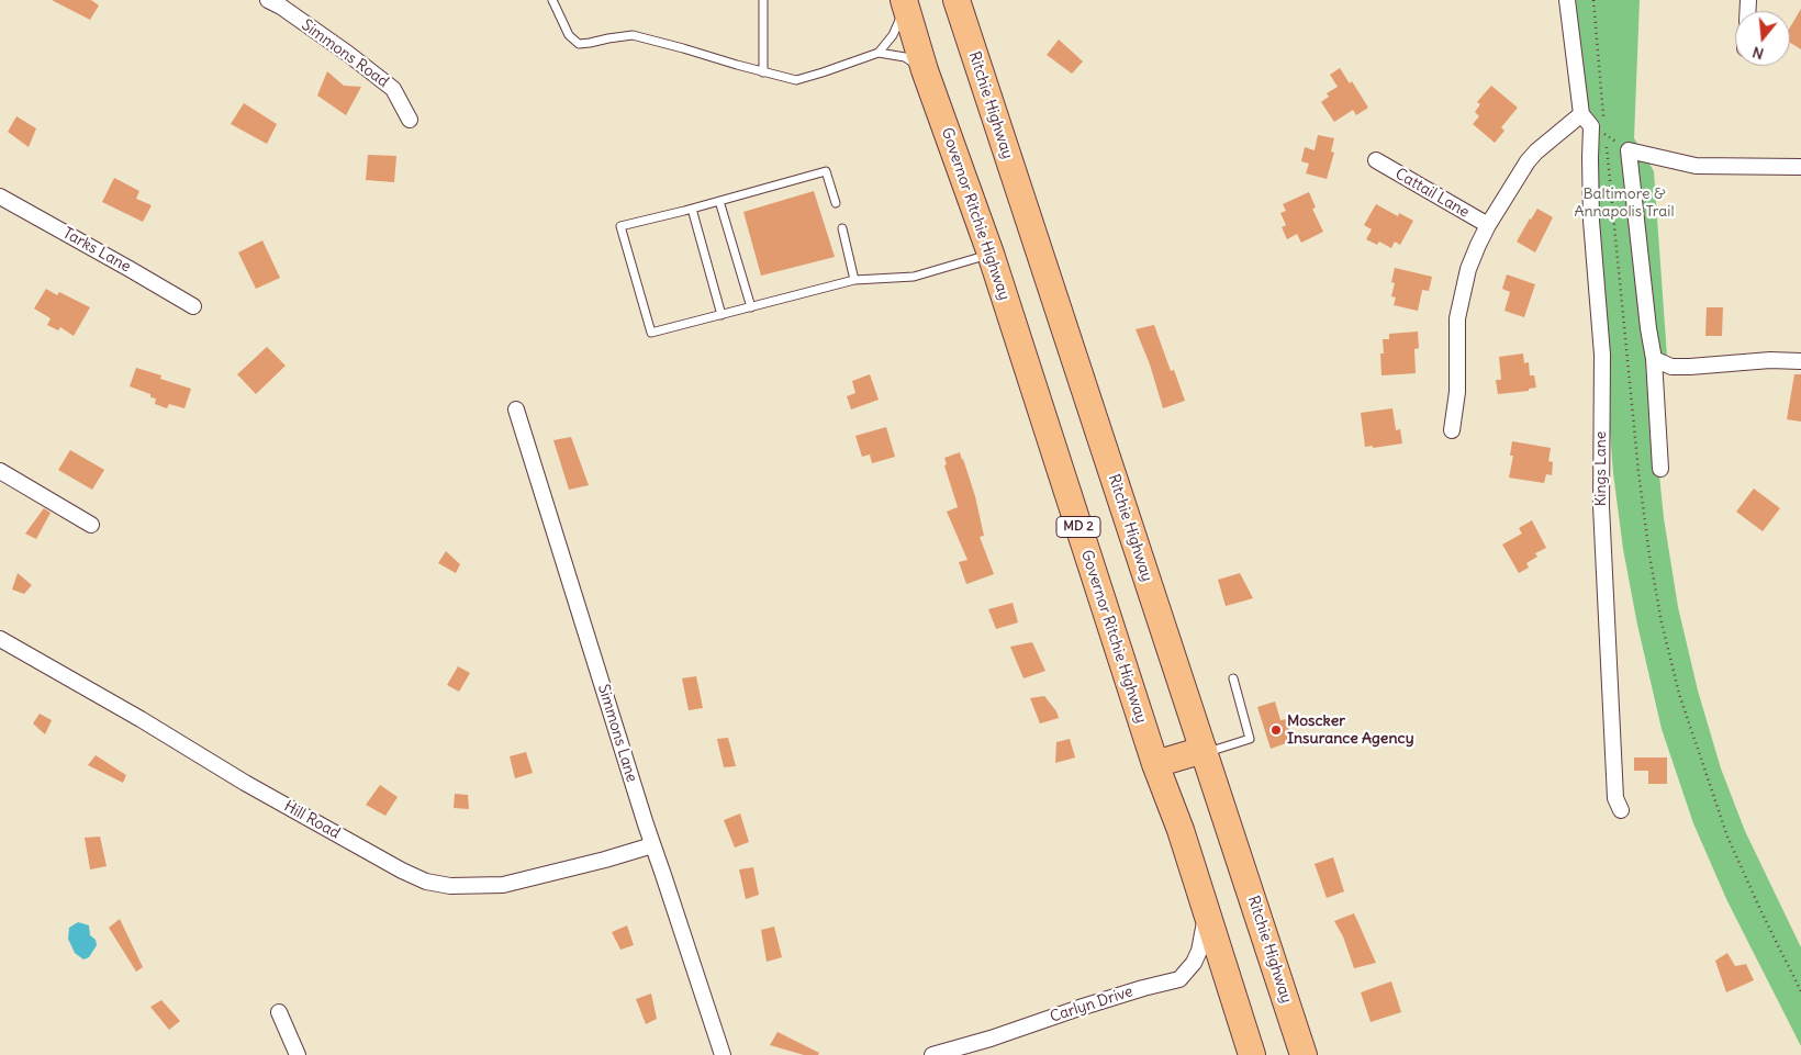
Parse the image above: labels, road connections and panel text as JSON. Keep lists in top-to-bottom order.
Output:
{
  "streets": {
    "highway": ["Ritchie Highway", "Governor Ritchie Highway", "MD 2"],
    "street": [
      "Simmons Road",
      "Cattail Lane",
      "Tarks Lane",
      "Kings Lane",
      "Simmons Lane",
      "Hill Road",
      "Carlyn Drive"
    ]
  },
  "crossings": [
    ["Governor Ritchie Highway", "Carlyn Drive"],
    ["Simmons Lane", "Hill Road"]
  ],
  "parks": ["Baltimore & Annapolis Trail"],
  "places": ["Moscker Insurance Agency"],
  "north": "bottom"
}
